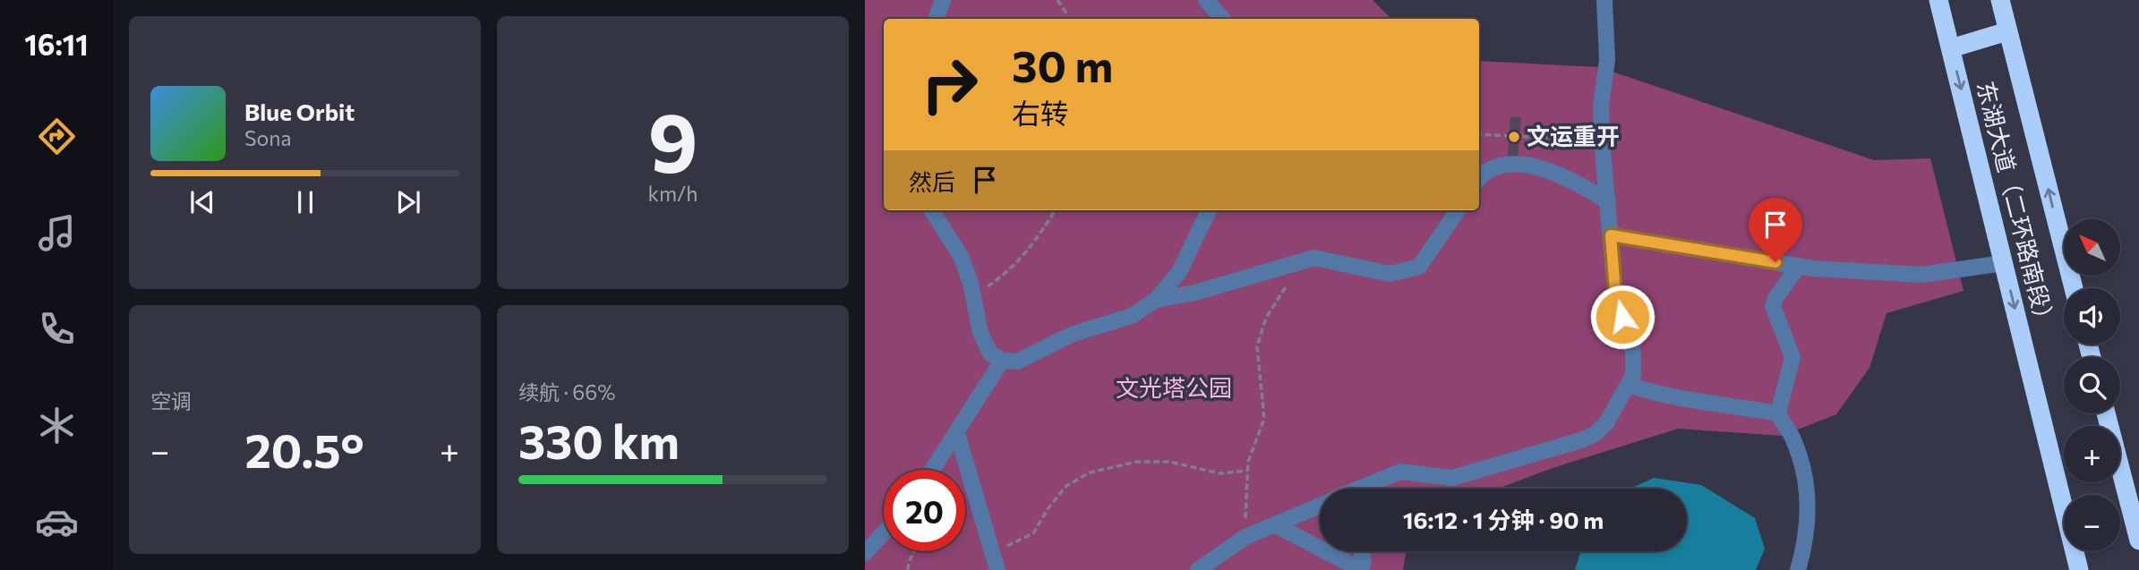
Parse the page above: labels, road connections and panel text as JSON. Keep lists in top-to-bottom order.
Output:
{
  "streets": {
    "highway": ["东湖大道（二环路南段）"]
  },
  "parks": ["文光塔公园"],
  "places": ["文运重开"],
  "north": "top left",
  "page": {
    "tabs": "16:11",
    "tile": [
      ["9", "km/h"],
      "空调",
      ["续航 · 66%", "330 km"]
    ],
    "turn": ["30 m", "右转"],
    "song": ["Blue Orbit", "Sona"],
    "then": "然后",
    "map_buttons": ["+", "−"],
    "heat": ["−", "20.5°", "+"],
    "limit": "20",
    "trip": "16:12 · 1 分钟 · 90 m"
  }
}
